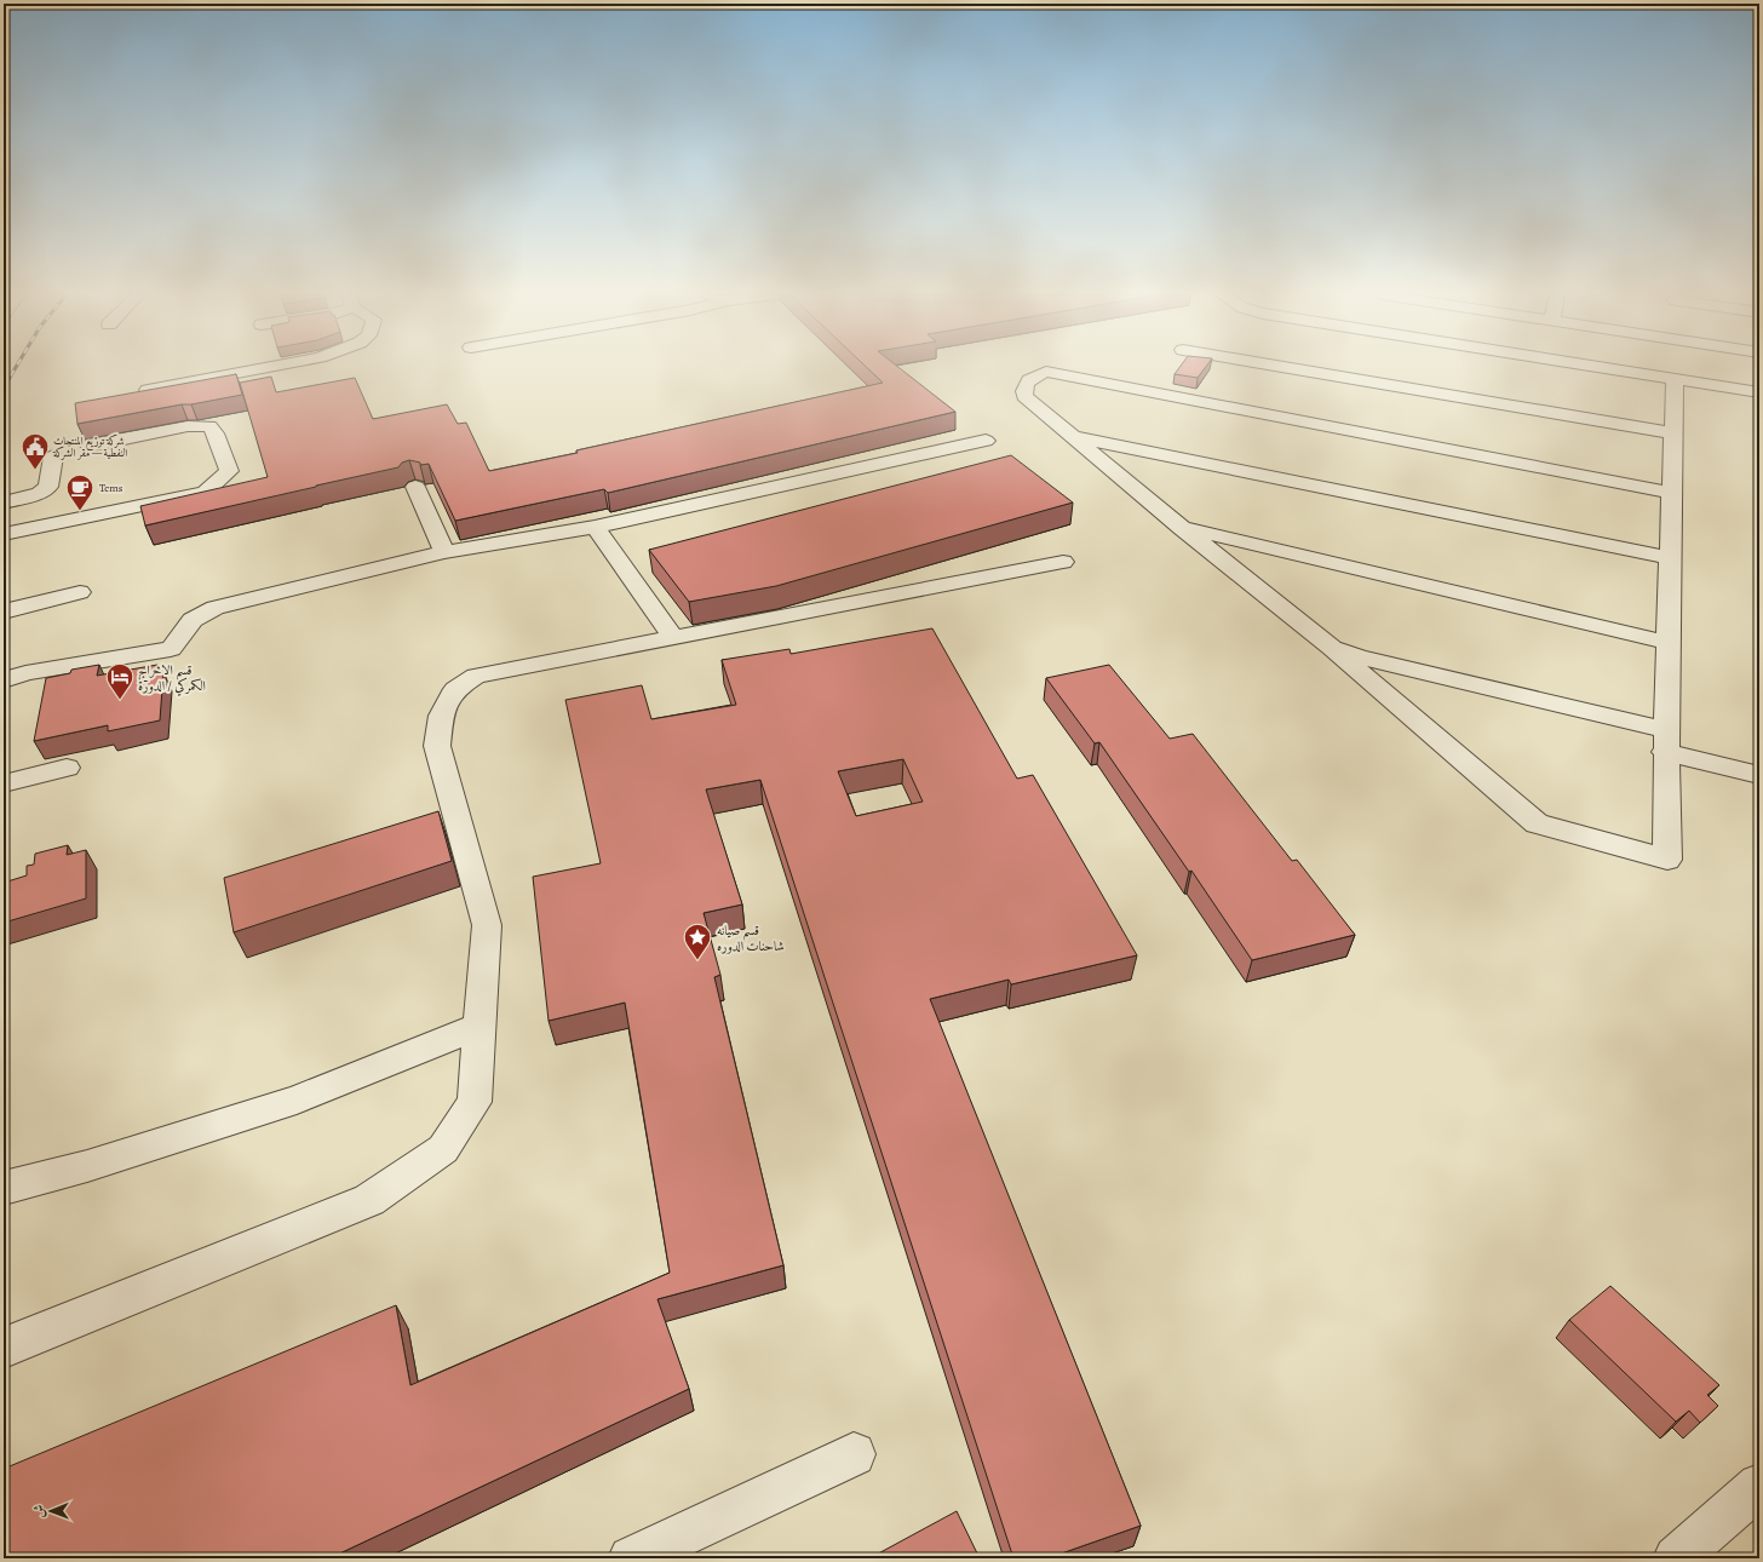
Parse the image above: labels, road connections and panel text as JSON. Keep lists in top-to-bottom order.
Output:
{
  "places": {
    "public building": ["شركة توزيع المنتجات النفطية — مقر الشركة"],
    "cafe": ["Tcms"],
    "hotel": ["قسم الاخراج الكمركي / الدورة"],
    "place": ["قسم صيانه شاحنات الدوره"]
  },
  "north": "left"
}
